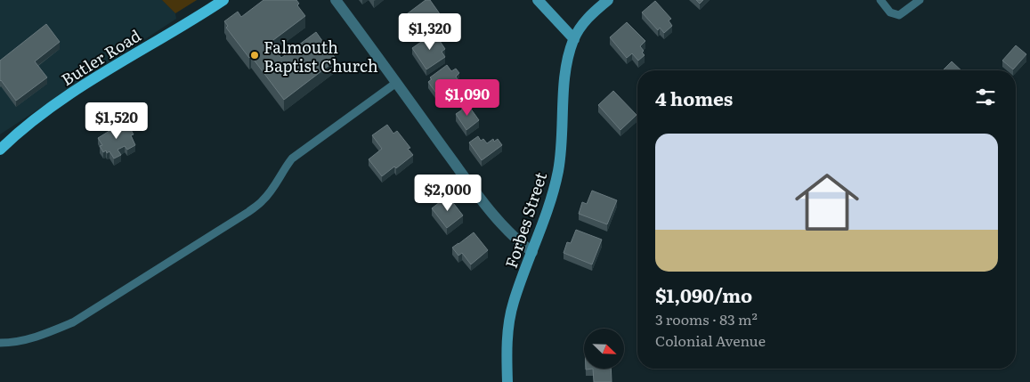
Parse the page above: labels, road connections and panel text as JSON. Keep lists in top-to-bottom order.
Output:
{
  "streets": {
    "main road": ["Butler Road"],
    "street": ["Forbes Street"]
  },
  "places": ["Falmouth Baptist Church"],
  "north": "bottom right",
  "page": {
    "price": [
      "$1,320",
      "$1,090",
      "$1,520",
      "$2,000"
    ],
    "heading": "4 homes",
    "list": [
      {
        "name": "$1,090/mo",
        "note": "3 rooms · 83 m² · Colonial Avenue"
      }
    ]
  }
}
